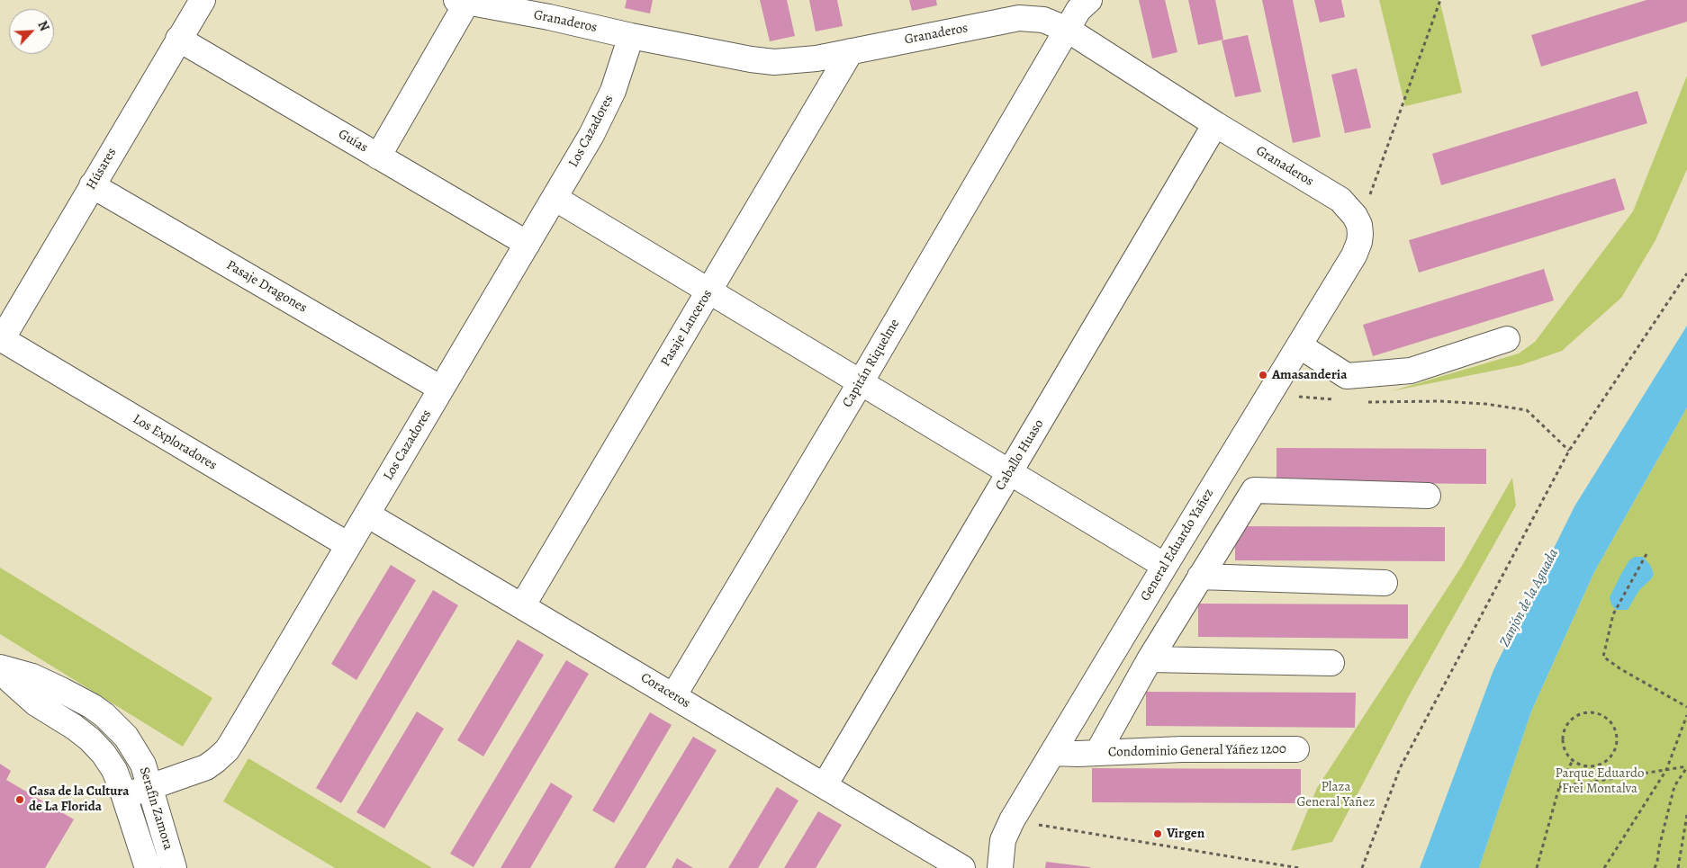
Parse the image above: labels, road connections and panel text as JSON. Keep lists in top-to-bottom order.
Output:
{
  "streets": {
    "street": [
      "Granaderos",
      "Los Cazadores",
      "Guías",
      "Húsares",
      "Pasaje Dragones",
      "Pasaje Lanceros",
      "Capitán Riquelme",
      "Los Exploradores",
      "Caballo Huaso",
      "General Eduardo Yañez",
      "Coraceros",
      "Condominio General Yáñez 1200",
      "Serafín Zamora"
    ]
  },
  "crossings": [
    ["Granaderos", "Los Cazadores"],
    ["Granaderos", "Pasaje Lanceros"],
    ["Granaderos", "Capitán Riquelme"],
    ["Granaderos", "Caballo Huaso"],
    ["Granaderos", "General Eduardo Yañez"],
    ["Los Cazadores", "Guías"],
    ["Los Cazadores", "Pasaje Dragones"],
    ["Los Cazadores", "Los Exploradores"],
    ["Los Cazadores", "Coraceros"],
    ["Los Cazadores", "Serafín Zamora"],
    ["Guías", "Húsares"],
    ["Húsares", "Pasaje Dragones"],
    ["Húsares", "Los Exploradores"],
    ["Pasaje Lanceros", "Coraceros"],
    ["Capitán Riquelme", "Coraceros"],
    ["Caballo Huaso", "Coraceros"],
    ["General Eduardo Yañez", "Condominio General Yáñez 1200"]
  ],
  "water": ["Zanjón de la Aguada"],
  "parks": ["Parque Eduardo Frei Montalva", "Plaza General Yañez"],
  "places": ["Amasanderia", "Casa de la Cultura de La Florida", "Virgen"],
  "north": "top right"
}
